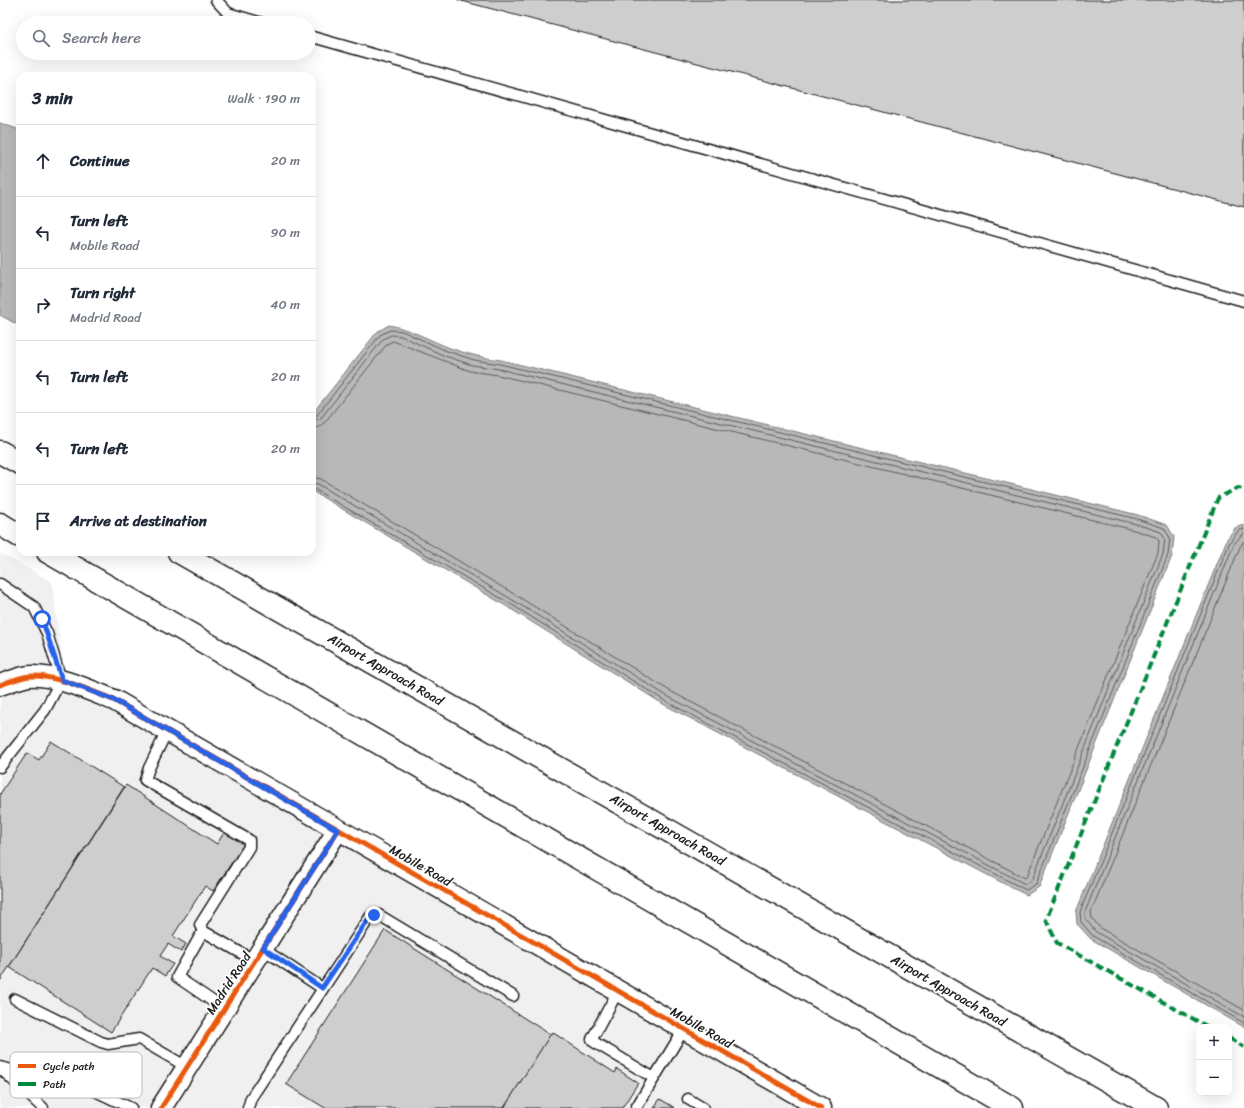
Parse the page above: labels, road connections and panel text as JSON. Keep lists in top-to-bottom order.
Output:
{
  "streets": {
    "main road": ["Airport Approach Road"],
    "street": ["Mobile Road", "Madrid Road"]
  },
  "crossings": [
    ["Mobile Road", "Madrid Road"]
  ],
  "legend": ["Cycle path", "Path"],
  "page": {
    "search": "Search here",
    "heading": ["3 min", "Walk · 190 m"],
    "list": [
      ["Continue", "20 m"],
      ["Turn left", "Mobile Road", "90 m"],
      ["Turn right", "Madrid Road", "40 m"],
      ["Turn left", "20 m"],
      ["Turn left", "20 m"],
      "Arrive at destination"
    ],
    "map_buttons": ["+", "−"]
  }
}
